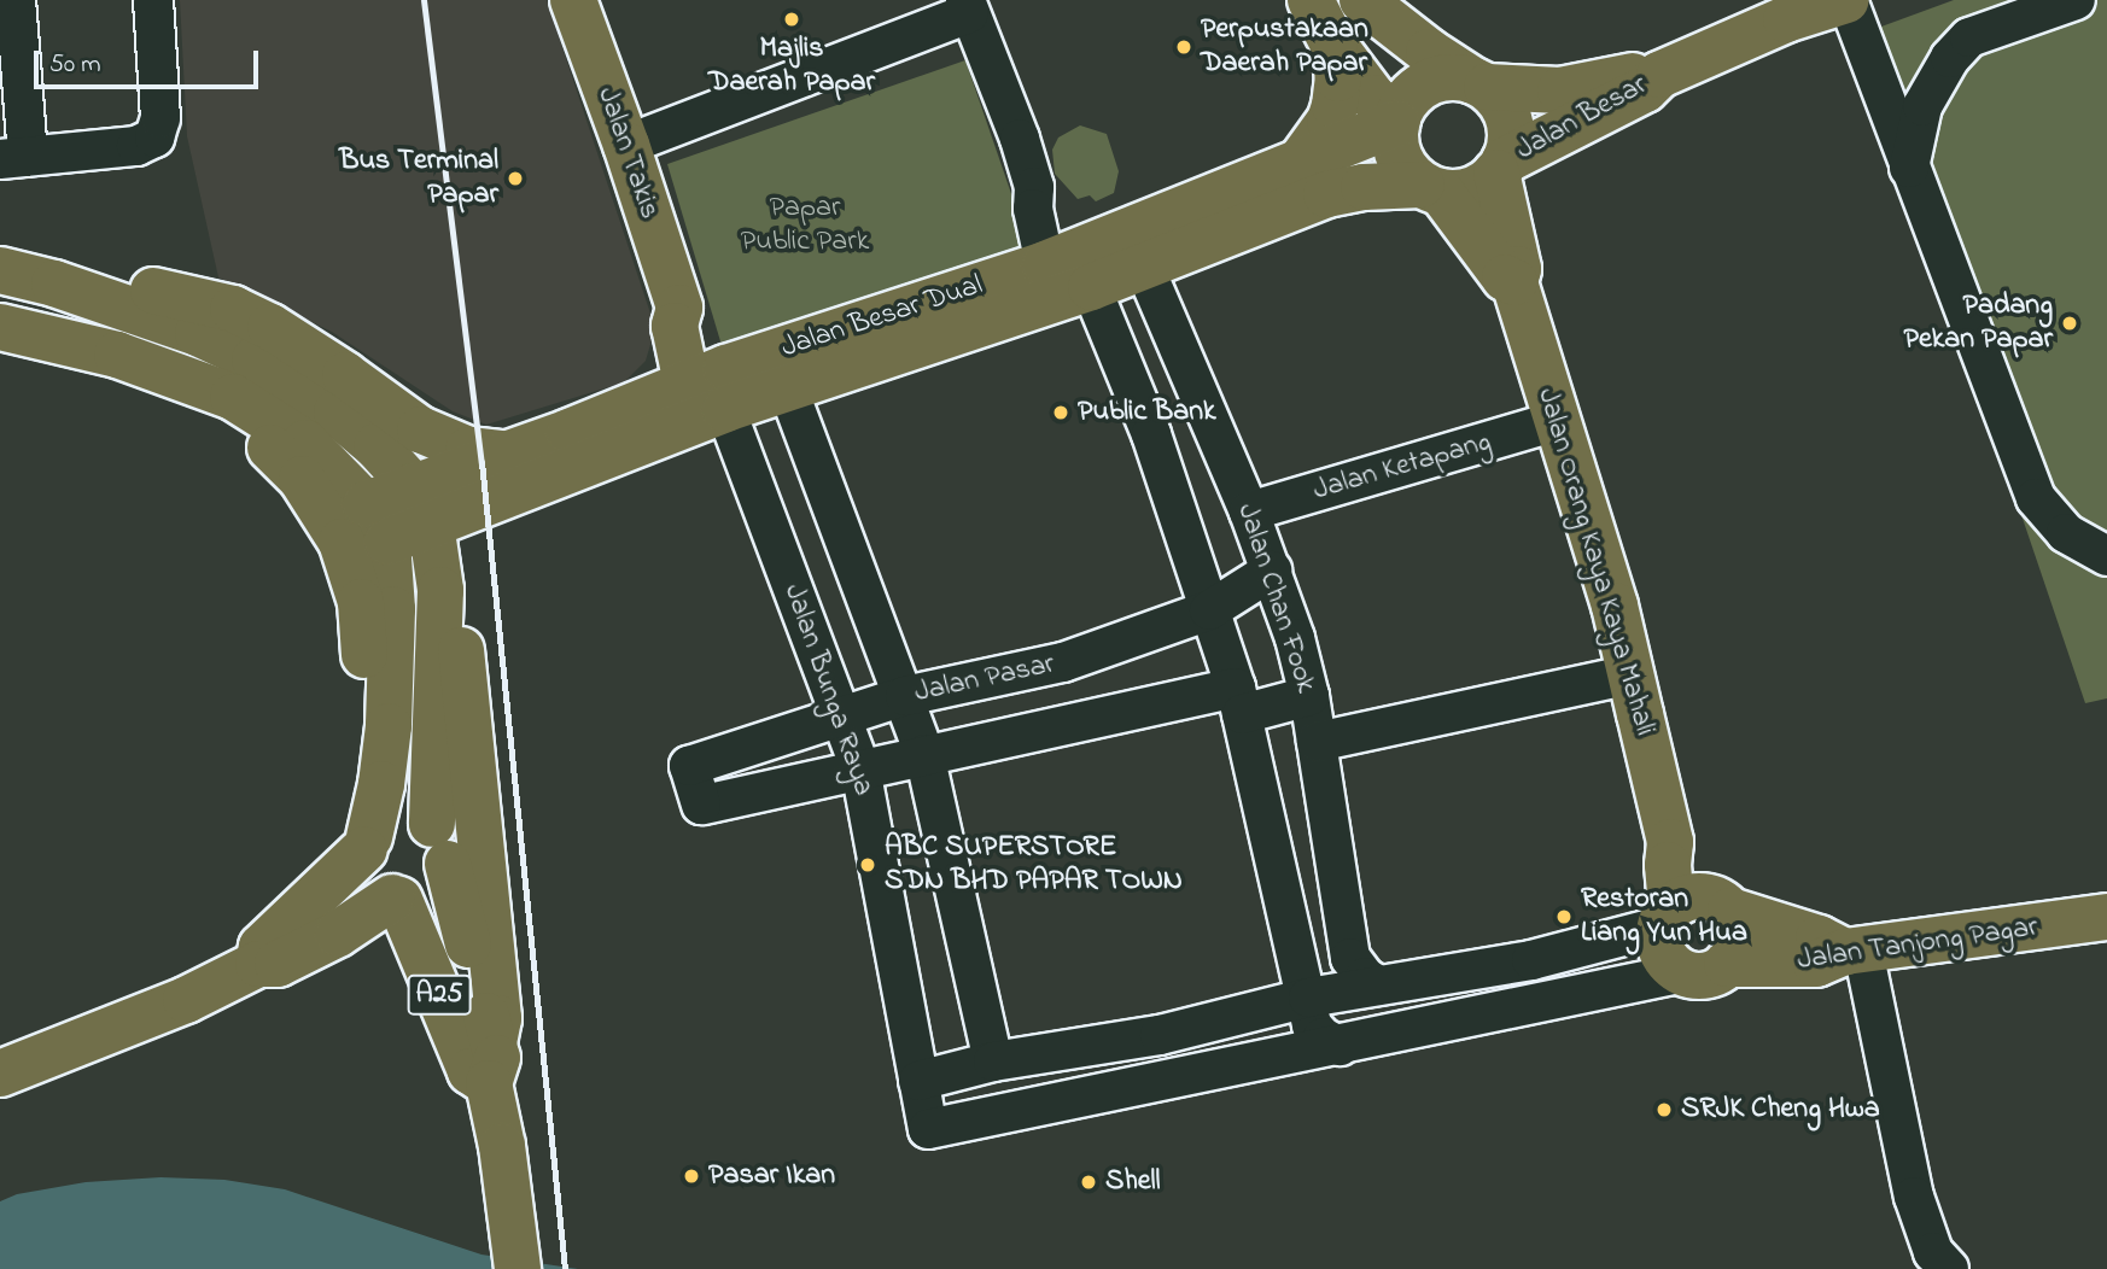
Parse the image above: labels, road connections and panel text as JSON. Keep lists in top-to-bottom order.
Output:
{
  "streets": {
    "main road": [
      "Jalan Besar",
      "Jalan Takis",
      "Jalan Besar Dual",
      "Jalan Orang Kaya Kaya Mahali",
      "Jalan Tanjong Pagar",
      "A25"
    ],
    "street": [
      "Jalan Ketapang",
      "Jalan Chan Fook",
      "Jalan Pasar",
      "Jalan Bunga Raya"
    ]
  },
  "crossings": [
    ["Jalan Besar", "Jalan Besar Dual"],
    ["Jalan Besar", "Jalan Orang Kaya Kaya Mahali"],
    ["Jalan Takis", "Jalan Besar Dual"],
    ["Jalan Takis", "Jalan Bunga Raya"],
    ["Jalan Besar Dual", "Jalan Orang Kaya Kaya Mahali"],
    ["Jalan Besar Dual", "Jalan Chan Fook"],
    ["Jalan Besar Dual", "Jalan Bunga Raya"],
    ["Jalan Ketapang", "Jalan Orang Kaya Kaya Mahali"],
    ["Jalan Ketapang", "Jalan Chan Fook"],
    ["Jalan Ketapang", "Jalan Pasar"],
    ["Jalan Chan Fook", "Jalan Pasar"],
    ["Jalan Pasar", "Jalan Bunga Raya"]
  ],
  "parks": ["Papar Public Park"],
  "places": [
    "Majlis Daerah Papar",
    "Perpustakaan Daerah Papar",
    "Bus Terminal Papar",
    "Padang Pekan Papar",
    "Public Bank",
    "ABC SUPERSTORE SDN BHD PAPAR TOWN",
    "Restoran Liang Yun Hua",
    "SRJK Cheng Hwa",
    "Pasar Ikan",
    "Shell"
  ],
  "scale_bar": "50 m"
}
